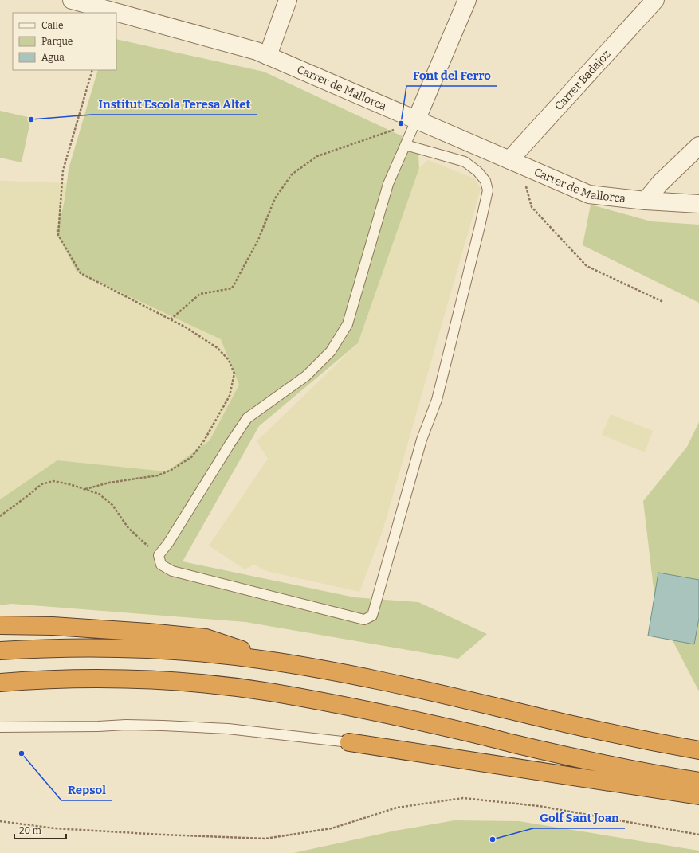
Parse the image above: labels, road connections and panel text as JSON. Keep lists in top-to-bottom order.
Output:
{
  "streets": {
    "street": ["Carrer Badajoz", "Carrer de Mallorca"]
  },
  "crossings": [
    ["Carrer Badajoz", "Carrer de Mallorca"]
  ],
  "places": [
    "Institut Escola Teresa Altet",
    "Font del Ferro",
    "Repsol",
    "Golf Sant Joan"
  ],
  "legend": ["Calle", "Parque", "Agua"],
  "scale_bar": "20 m"
}
